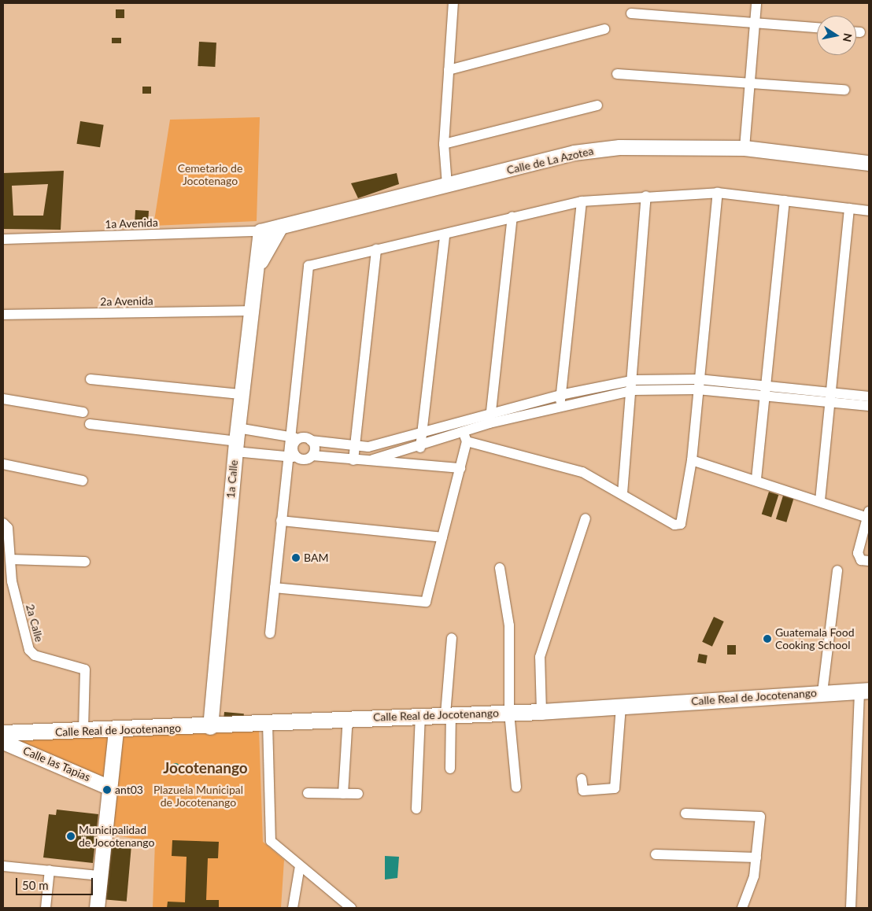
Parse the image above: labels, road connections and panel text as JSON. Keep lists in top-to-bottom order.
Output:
{
  "streets": {
    "main road": ["Calle Real de Jocotenango"],
    "street": [
      "Calle de La Azotea",
      "1a Avenida",
      "2a Avenida",
      "1a Calle",
      "2a Calle",
      "Calle las Tapias"
    ]
  },
  "crossings": [
    ["Calle de La Azotea", "1a Avenida"],
    ["Calle de La Azotea", "1a Calle"],
    ["1a Avenida", "1a Calle"],
    ["2a Avenida", "1a Calle"],
    ["1a Calle", "Calle Real de Jocotenango"],
    ["2a Calle", "Calle Real de Jocotenango"]
  ],
  "districts": ["Jocotenango"],
  "parks": ["Cemetario de Jocotenago", "Plazuela Municipal de Jocotenango"],
  "places": [
    "BAM",
    "Guatemala Food Cooking School",
    "ant03",
    "Municipalidad de Jocotenango"
  ],
  "scale_bar": "50 m",
  "north": "right"
}
